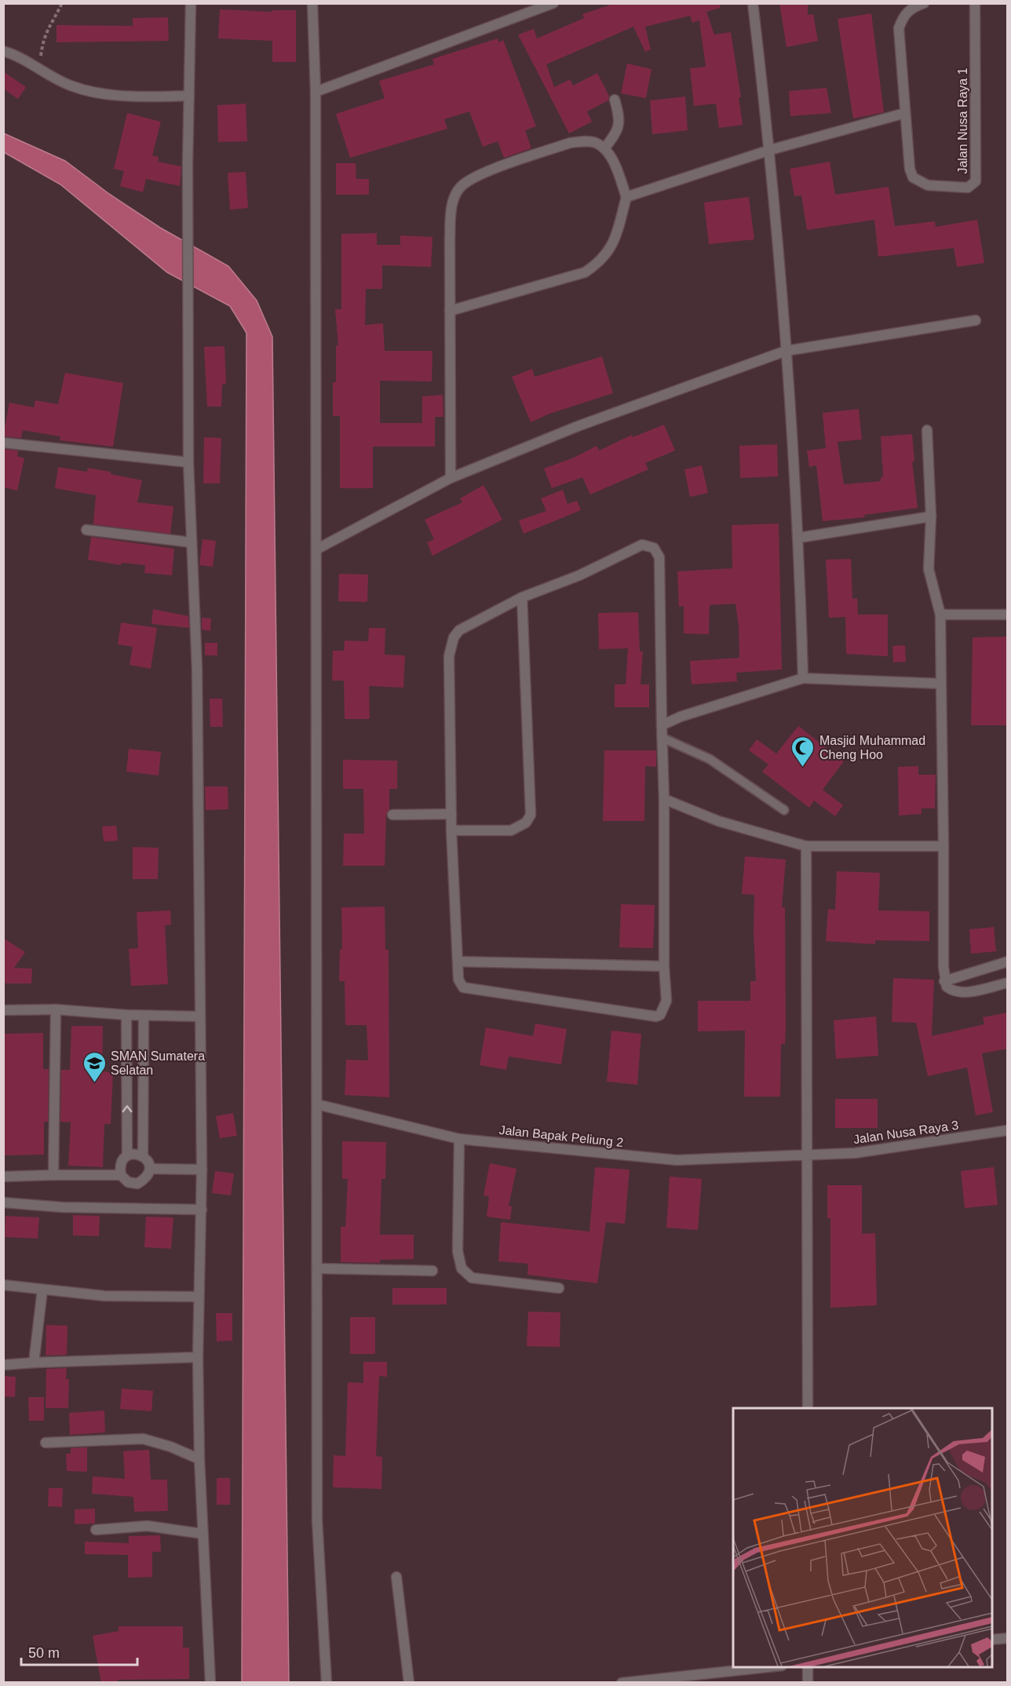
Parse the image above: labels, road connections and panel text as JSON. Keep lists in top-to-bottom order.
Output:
{
  "streets": {
    "street": ["Jalan Nusa Raya 1", "Jalan Nusa Raya 3", "Jalan Bapak Peliung 2"]
  },
  "crossings": [
    ["Jalan Nusa Raya 3", "Jalan Bapak Peliung 2"]
  ],
  "places": {
    "mosque": ["Masjid Muhammad Cheng Hoo"],
    "school or university": ["SMAN Sumatera Selatan"]
  },
  "scale_bar": "50 m"
}
